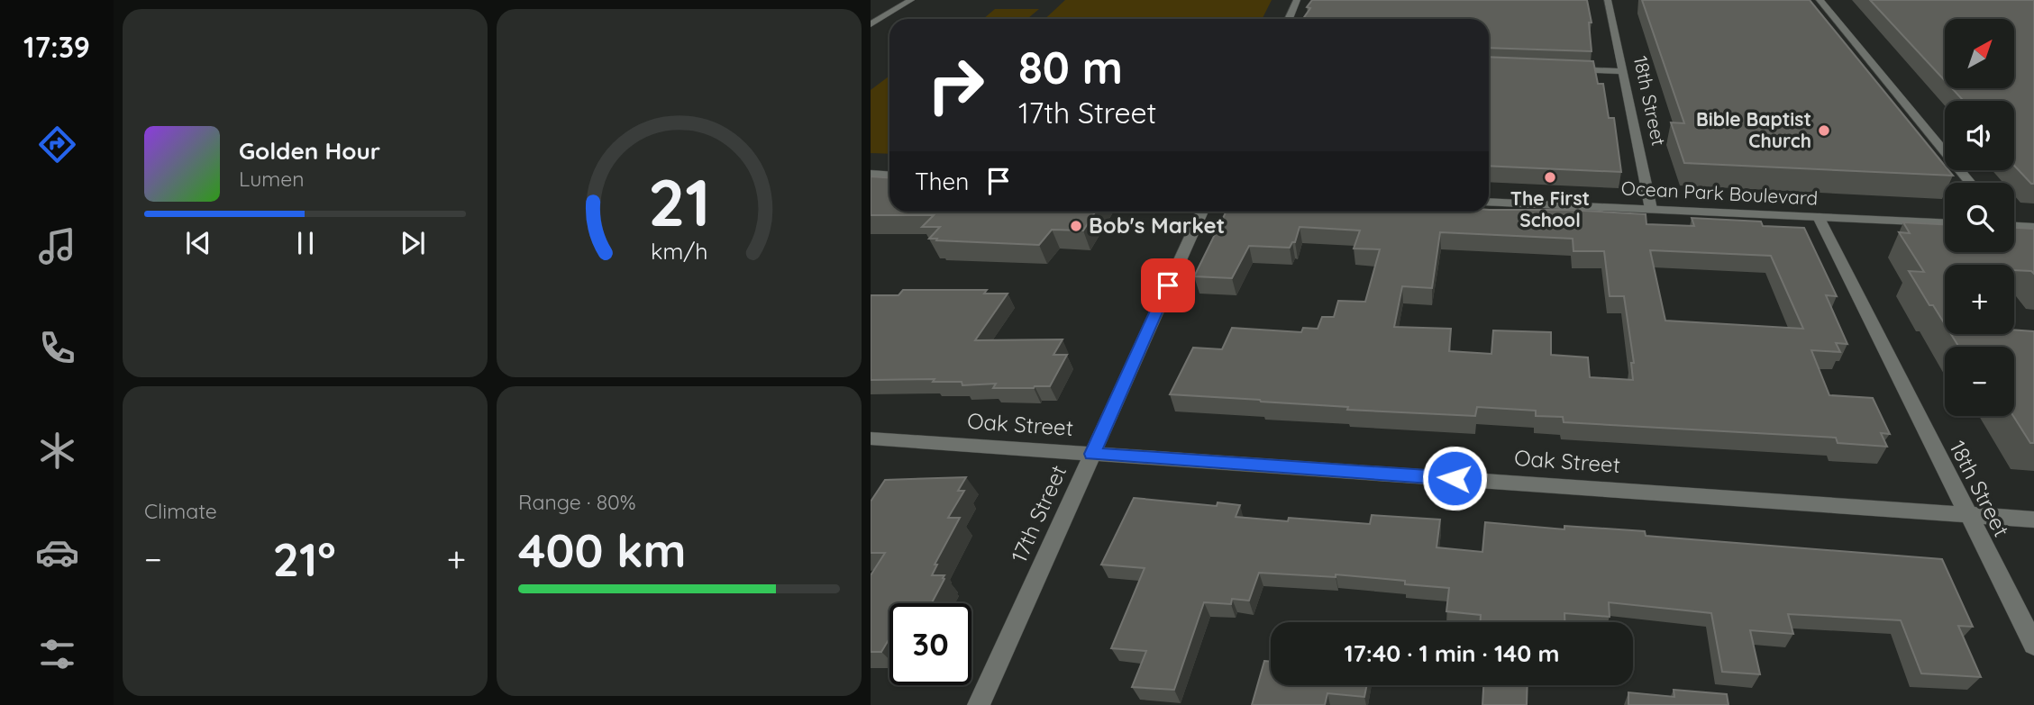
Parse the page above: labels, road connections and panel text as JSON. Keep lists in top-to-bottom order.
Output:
{
  "streets": {
    "street": [
      "18th Street",
      "Ocean Park Boulevard",
      "Oak Street",
      "17th Street"
    ]
  },
  "crossings": [
    ["18th Street", "Ocean Park Boulevard"],
    ["18th Street", "Oak Street"],
    ["Oak Street", "17th Street"]
  ],
  "places": ["Bible Baptist Church", "The First School", "Bob's Market"],
  "north": "top right",
  "page": {
    "tabs": "17:39",
    "map_buttons": ["+", "−"],
    "turn": ["80 m", "17th Street"],
    "song": ["Golden Hour", "Lumen"],
    "then": "Then",
    "tile": [
      "Climate",
      ["Range · 80%", "400 km"]
    ],
    "heat": ["−", "21°", "+"],
    "limit": "30",
    "trip": "17:40 · 1 min · 140 m",
    "gauge": ["21", "km/h"]
  }
}
